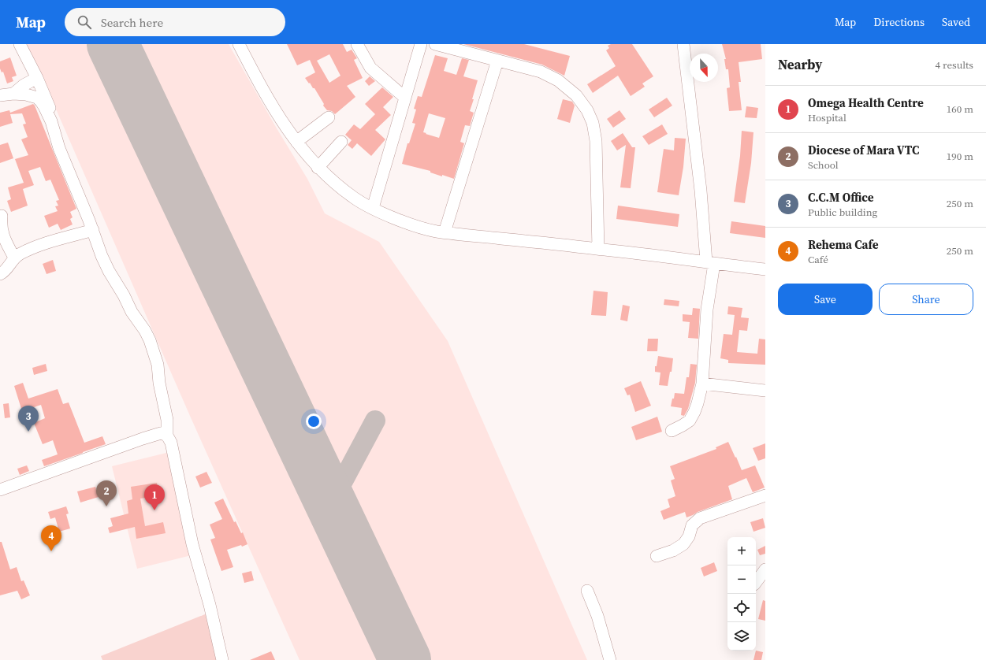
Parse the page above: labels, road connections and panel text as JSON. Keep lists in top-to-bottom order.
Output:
{
  "north": "bottom",
  "page": {
    "header": "Map",
    "search": "Search here",
    "nav": ["Map", "Directions", "Saved"],
    "heading": ["Nearby", "4 results"],
    "list": [
      {
        "mark": "1",
        "name": "Omega Health Centre",
        "note": "Hospital",
        "value": "160 m"
      },
      {
        "mark": "2",
        "name": "Diocese of Mara VTC",
        "note": "School",
        "value": "190 m"
      },
      {
        "mark": "3",
        "name": "C.C.M Office",
        "note": "Public building",
        "value": "250 m"
      },
      {
        "mark": "4",
        "name": "Rehema Cafe",
        "note": "Café",
        "value": "250 m"
      }
    ],
    "buttons": ["Save", "Share"],
    "pins": [
      "3",
      "2",
      "1",
      "4"
    ],
    "map_buttons": ["+", "−"]
  }
}
